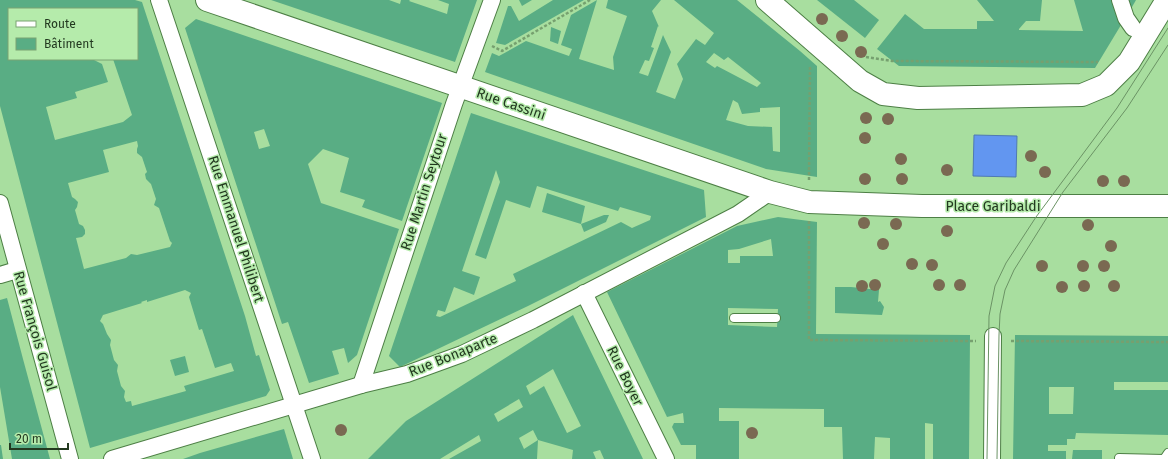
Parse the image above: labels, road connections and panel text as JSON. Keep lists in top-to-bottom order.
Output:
{
  "streets": {
    "main road": ["Rue Cassini", "Place Garibaldi"],
    "street": [
      "Rue Martin Seytour",
      "Rue Emmanuel Philibert",
      "Rue François Guisol",
      "Rue Bonaparte",
      "Rue Boyer"
    ]
  },
  "crossings": [
    ["Rue Cassini", "Rue Martin Seytour"],
    ["Rue Cassini", "Place Garibaldi"],
    ["Rue Cassini", "Rue Bonaparte"],
    ["Rue Martin Seytour", "Rue Bonaparte"],
    ["Rue Emmanuel Philibert", "Rue Bonaparte"],
    ["Rue Bonaparte", "Rue Boyer"]
  ],
  "legend": ["Route", "Bâtiment"],
  "scale_bar": "20 m"
}
